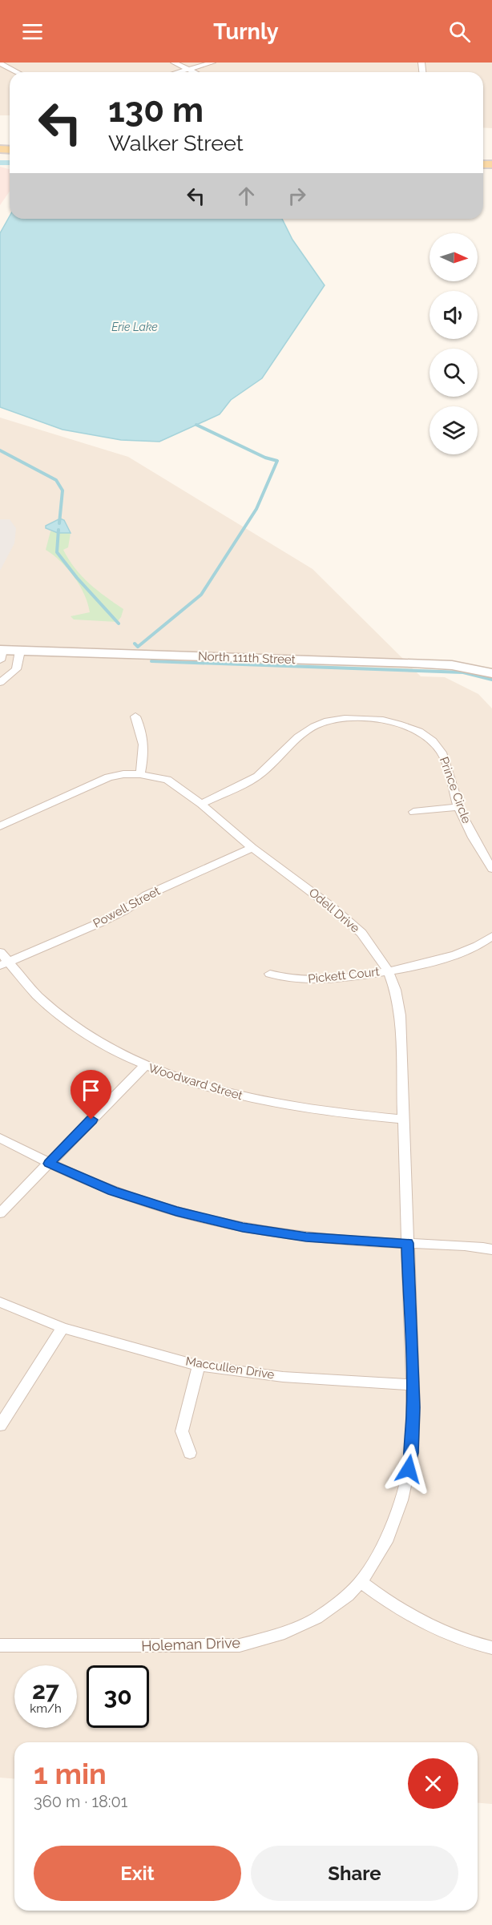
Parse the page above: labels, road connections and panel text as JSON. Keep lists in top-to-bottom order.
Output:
{
  "streets": {
    "street": [
      "North 111th Street",
      "Prince Circle",
      "Powell Street",
      "Odell Drive",
      "Pickett Court",
      "Woodward Street",
      "Maccullen Drive",
      "Holeman Drive"
    ]
  },
  "crossings": [
    ["Prince Circle", "Odell Drive"],
    ["Powell Street", "Odell Drive"],
    ["Powell Street", "Woodward Street"],
    ["Odell Drive", "Pickett Court"],
    ["Odell Drive", "Woodward Street"],
    ["Odell Drive", "Holeman Drive"],
    ["Maccullen Drive", "Holeman Drive"]
  ],
  "water": ["Erie Lake"],
  "north": "right",
  "page": {
    "header": "Turnly",
    "turn": ["130 m", "Walker Street"],
    "speed": "27 km/h",
    "limit": "30",
    "heading": ["1 min", "360 m · 18:01"],
    "buttons": ["Exit", "Share"]
  }
}
